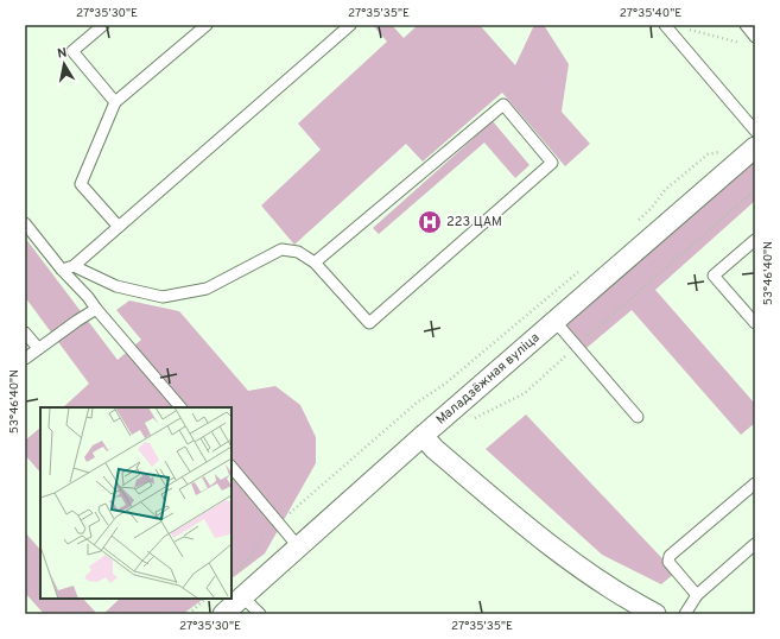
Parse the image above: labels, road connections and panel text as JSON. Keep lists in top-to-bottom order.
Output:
{
  "streets": {
    "street": ["Маладзёжная вуліца"]
  },
  "places": {
    "hospital": ["223 ЦAM"]
  },
  "north": "top",
  "coordinates": [
    "27°35'30\"E",
    "27°35'35\"E",
    "27°35'40\"E",
    "53°46'40\"N"
  ]
}
